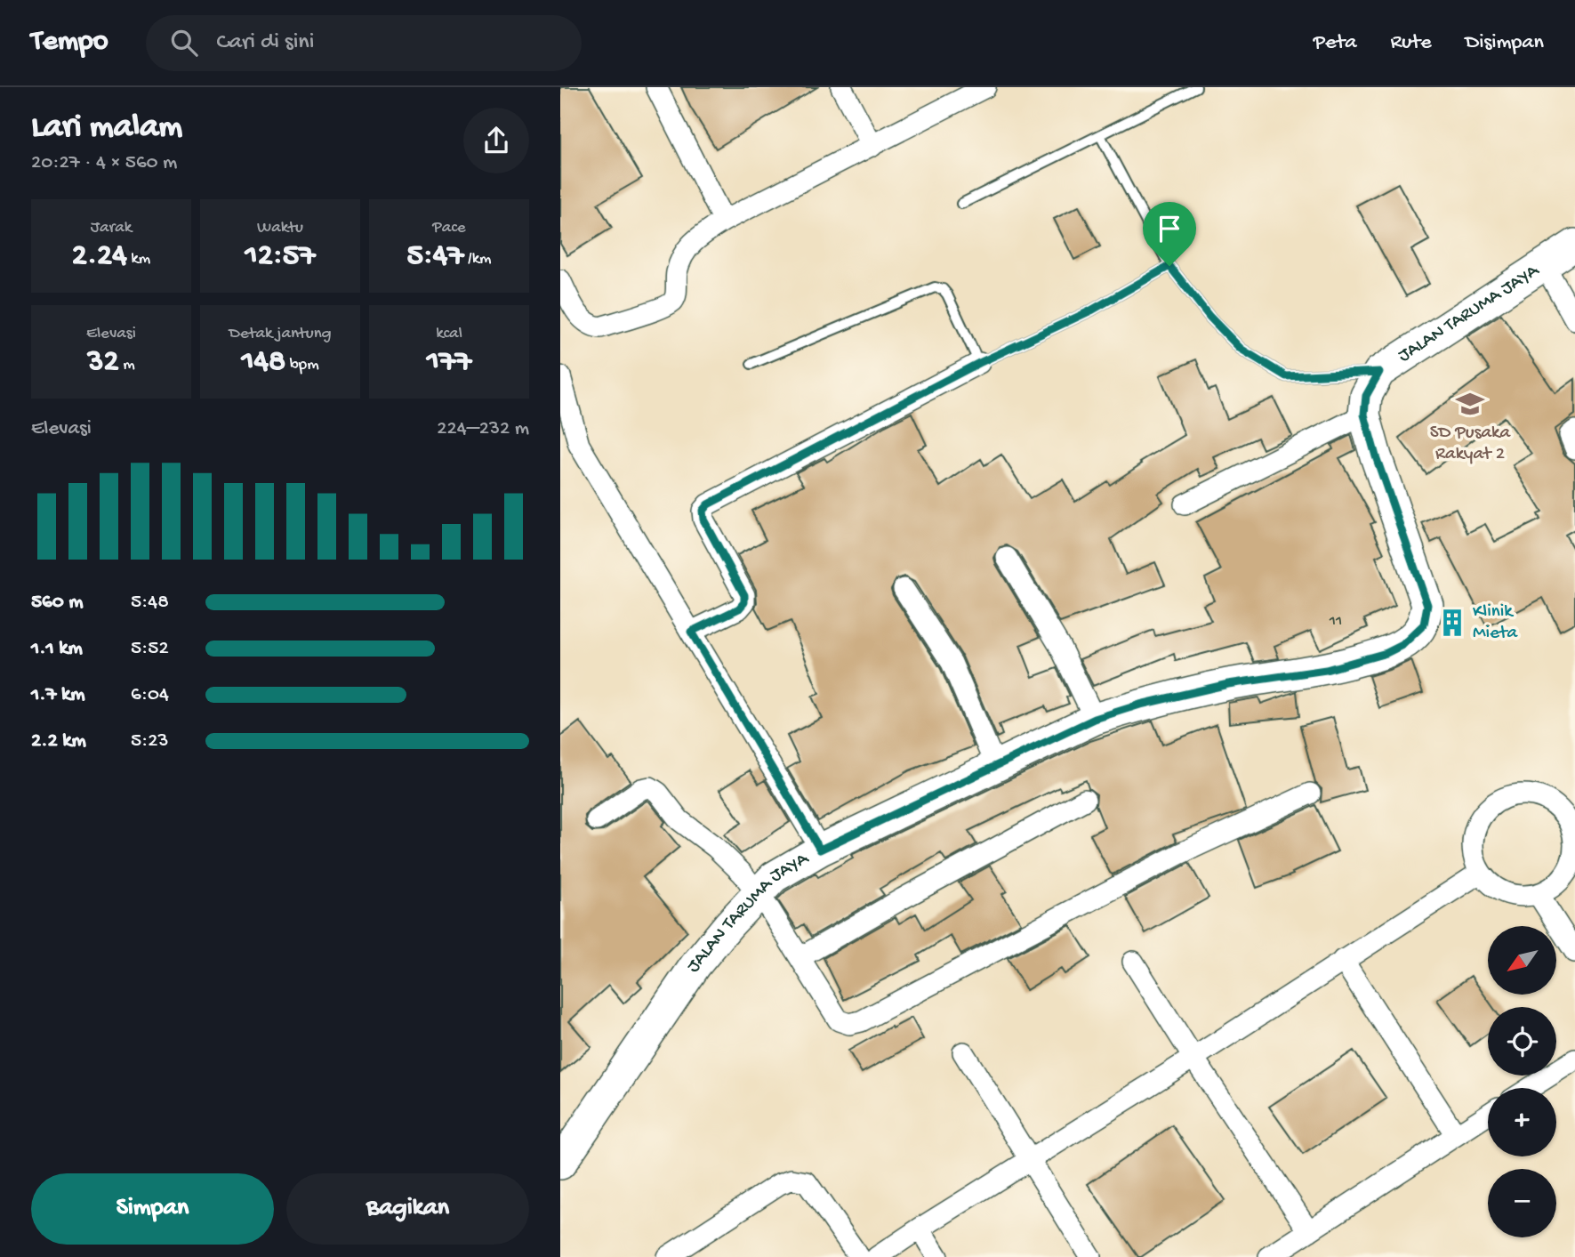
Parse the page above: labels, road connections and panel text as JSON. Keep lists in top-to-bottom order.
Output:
{
  "streets": {
    "main road": ["JALAN TARUMA JAYA"]
  },
  "places": {
    "school or university": ["SD Pusaka Rakyat 2"],
    "building": ["Klinik Mieta"]
  },
  "house_numbers": ["11"],
  "north": "bottom left",
  "page": {
    "header": "Tempo",
    "search": "Cari di sini",
    "nav": ["Peta", "Rute", "Disimpan"],
    "heading": ["Lari malam", "20:27 · 4 × 560 m"],
    "stats": [
      ["Jarak", "2.24 km"],
      ["Waktu", "12:57"],
      ["Pace", "5:47 /km"],
      ["Elevasi", "32 m"],
      ["Detak jantung", "148 bpm"],
      ["kcal", "177"]
    ],
    "chart": ["Elevasi", "224–232 m"],
    "list": [
      {
        "name": "560 m",
        "note": "5:48"
      },
      {
        "name": "1.1 km",
        "note": "5:52"
      },
      {
        "name": "1.7 km",
        "note": "6:04"
      },
      {
        "name": "2.2 km",
        "note": "5:23"
      }
    ],
    "map_buttons": ["+", "−"],
    "buttons": ["Simpan", "Bagikan"]
  }
}
